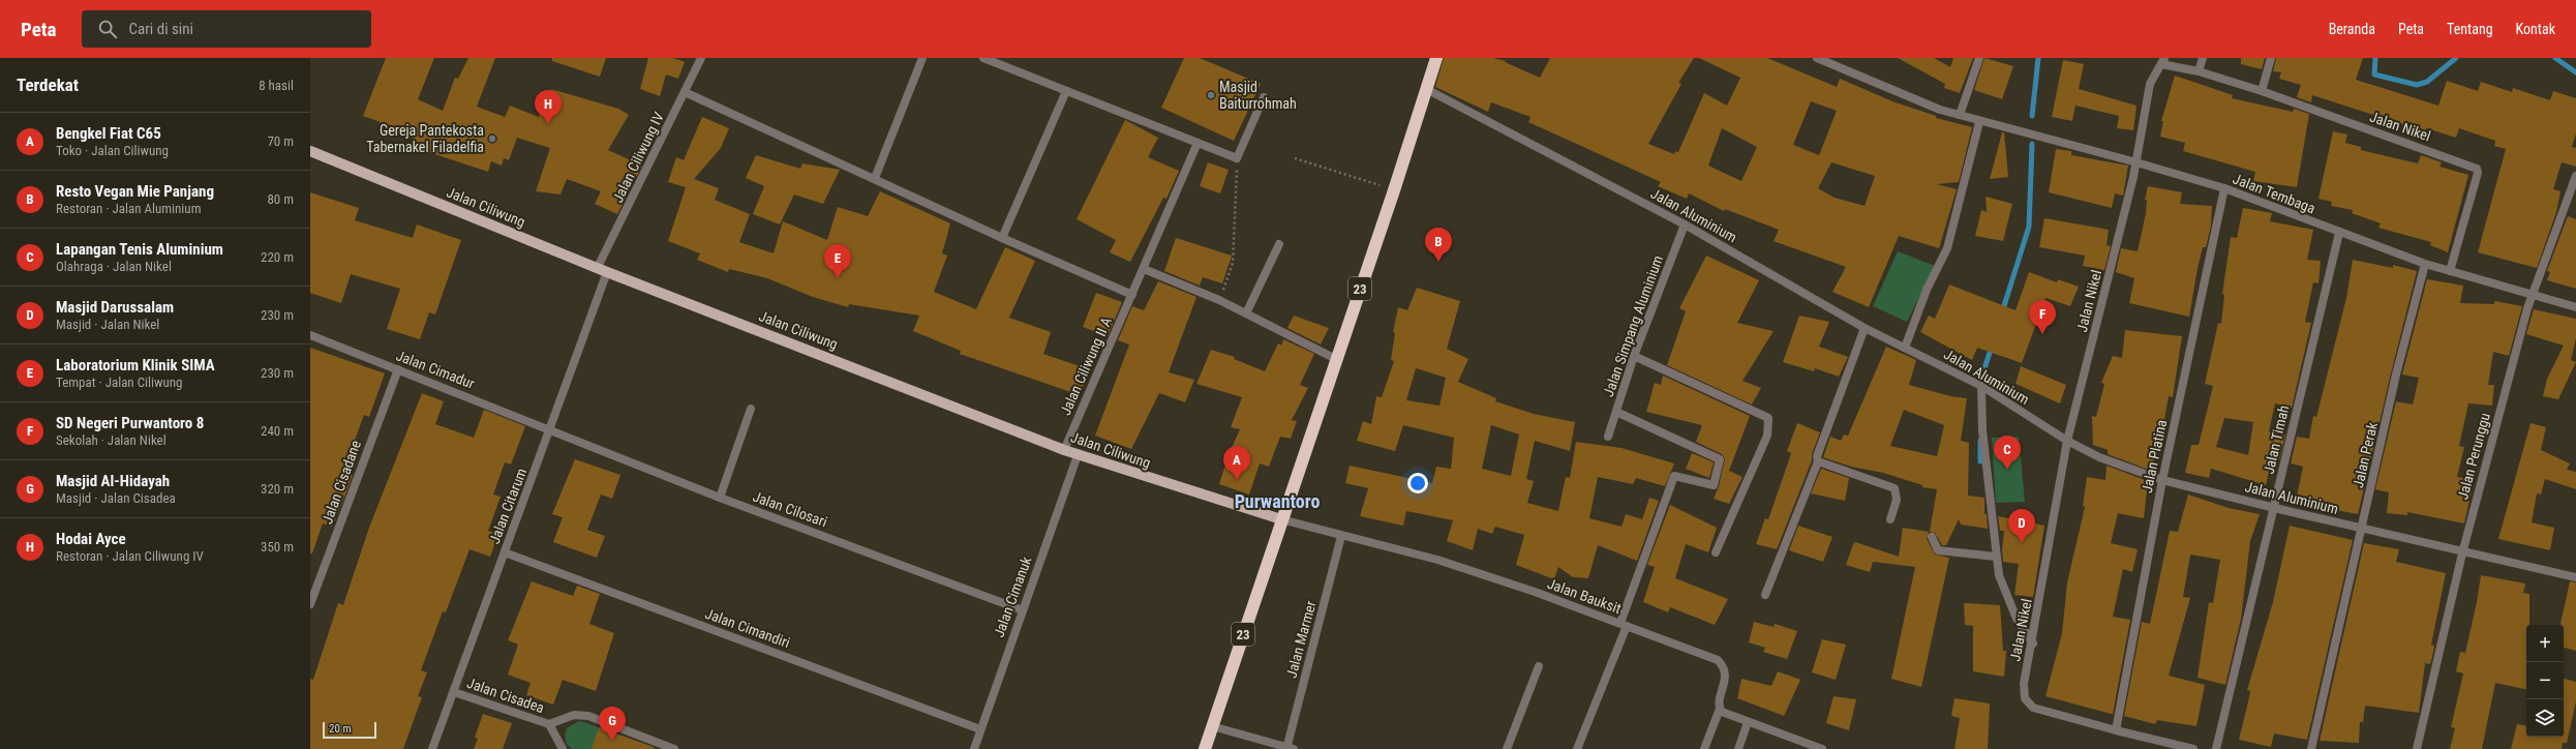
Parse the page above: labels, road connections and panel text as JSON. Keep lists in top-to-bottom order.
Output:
{
  "streets": {
    "highway": ["23"],
    "main road": ["Jalan Ciliwung"],
    "street": [
      "Jalan Nikel",
      "Jalan Ciliwung IV",
      "Jalan Tembaga",
      "Jalan Aluminium",
      "Jalan Simpang Aluminium",
      "Jalan Ciliwung II A",
      "Jalan Cimadur",
      "Jalan Timah",
      "Jalan Perak",
      "Jalan Platina",
      "Jalan Perunggu",
      "Jalan Cisadane",
      "Jalan Citarum",
      "Jalan Cilosari",
      "Jalan Bauksit",
      "Jalan Cimanuk",
      "Jalan Cimandiri",
      "Jalan Marmer",
      "Jalan Cisadea"
    ]
  },
  "crossings": [
    ["Jalan Nikel", "Jalan Tembaga"],
    ["Jalan Nikel", "Jalan Aluminium"],
    ["Jalan Nikel", "Jalan Platina"],
    ["Jalan Ciliwung IV", "Jalan Ciliwung"],
    ["Jalan Ciliwung IV", "Jalan Citarum"],
    ["Jalan Tembaga", "Jalan Timah"],
    ["Jalan Tembaga", "Jalan Perak"],
    ["Jalan Tembaga", "Jalan Platina"],
    ["Jalan Tembaga", "Jalan Perunggu"],
    ["Jalan Ciliwung", "23"],
    ["Jalan Ciliwung", "Jalan Ciliwung II A"],
    ["Jalan Ciliwung", "Jalan Citarum"],
    ["Jalan Ciliwung", "Jalan Bauksit"],
    ["Jalan Ciliwung", "Jalan Cimanuk"],
    ["Jalan Aluminium", "23"],
    ["Jalan Aluminium", "Jalan Simpang Aluminium"],
    ["Jalan Aluminium", "Jalan Timah"],
    ["Jalan Aluminium", "Jalan Perak"],
    ["Jalan Aluminium", "Jalan Platina"],
    ["Jalan Aluminium", "Jalan Perunggu"],
    ["23", "Jalan Bauksit"],
    ["Jalan Cimadur", "Jalan Cisadane"],
    ["Jalan Cimadur", "Jalan Citarum"],
    ["Jalan Cimadur", "Jalan Cilosari"],
    ["Jalan Citarum", "Jalan Cilosari"],
    ["Jalan Citarum", "Jalan Cimandiri"],
    ["Jalan Citarum", "Jalan Cisadea"],
    ["Jalan Cilosari", "Jalan Cimanuk"],
    ["Jalan Bauksit", "Jalan Marmer"],
    ["Jalan Cimanuk", "Jalan Cimandiri"]
  ],
  "districts": ["Purwantoro"],
  "places": ["Masjid Baiturrohmah", "Gereja Pantekosta Tabernakel Filadelfia"],
  "scale_bar": "20 m",
  "page": {
    "header": "Peta",
    "search": "Cari di sini",
    "nav": [
      "Beranda",
      "Peta",
      "Tentang",
      "Kontak"
    ],
    "heading": ["Terdekat", "8 hasil"],
    "pins": [
      "H",
      "B",
      "E",
      "F",
      "C",
      "A",
      "D",
      "G"
    ],
    "list": [
      {
        "mark": "A",
        "name": "Bengkel Fiat C65",
        "note": "Toko · Jalan Ciliwung",
        "value": "70 m"
      },
      {
        "mark": "B",
        "name": "Resto Vegan Mie Panjang",
        "note": "Restoran · Jalan Aluminium",
        "value": "80 m"
      },
      {
        "mark": "C",
        "name": "Lapangan Tenis Aluminium",
        "note": "Olahraga · Jalan Nikel",
        "value": "220 m"
      },
      {
        "mark": "D",
        "name": "Masjid Darussalam",
        "note": "Masjid · Jalan Nikel",
        "value": "230 m"
      },
      {
        "mark": "E",
        "name": "Laboratorium Klinik SIMA",
        "note": "Tempat · Jalan Ciliwung",
        "value": "230 m"
      },
      {
        "mark": "F",
        "name": "SD Negeri Purwantoro 8",
        "note": "Sekolah · Jalan Nikel",
        "value": "240 m"
      },
      {
        "mark": "G",
        "name": "Masjid Al-Hidayah",
        "note": "Masjid · Jalan Cisadea",
        "value": "320 m"
      },
      {
        "mark": "H",
        "name": "Hodai Ayce",
        "note": "Restoran · Jalan Ciliwung IV",
        "value": "350 m"
      }
    ],
    "map_buttons": ["+", "−"],
    "scale": "20 m"
  }
}
